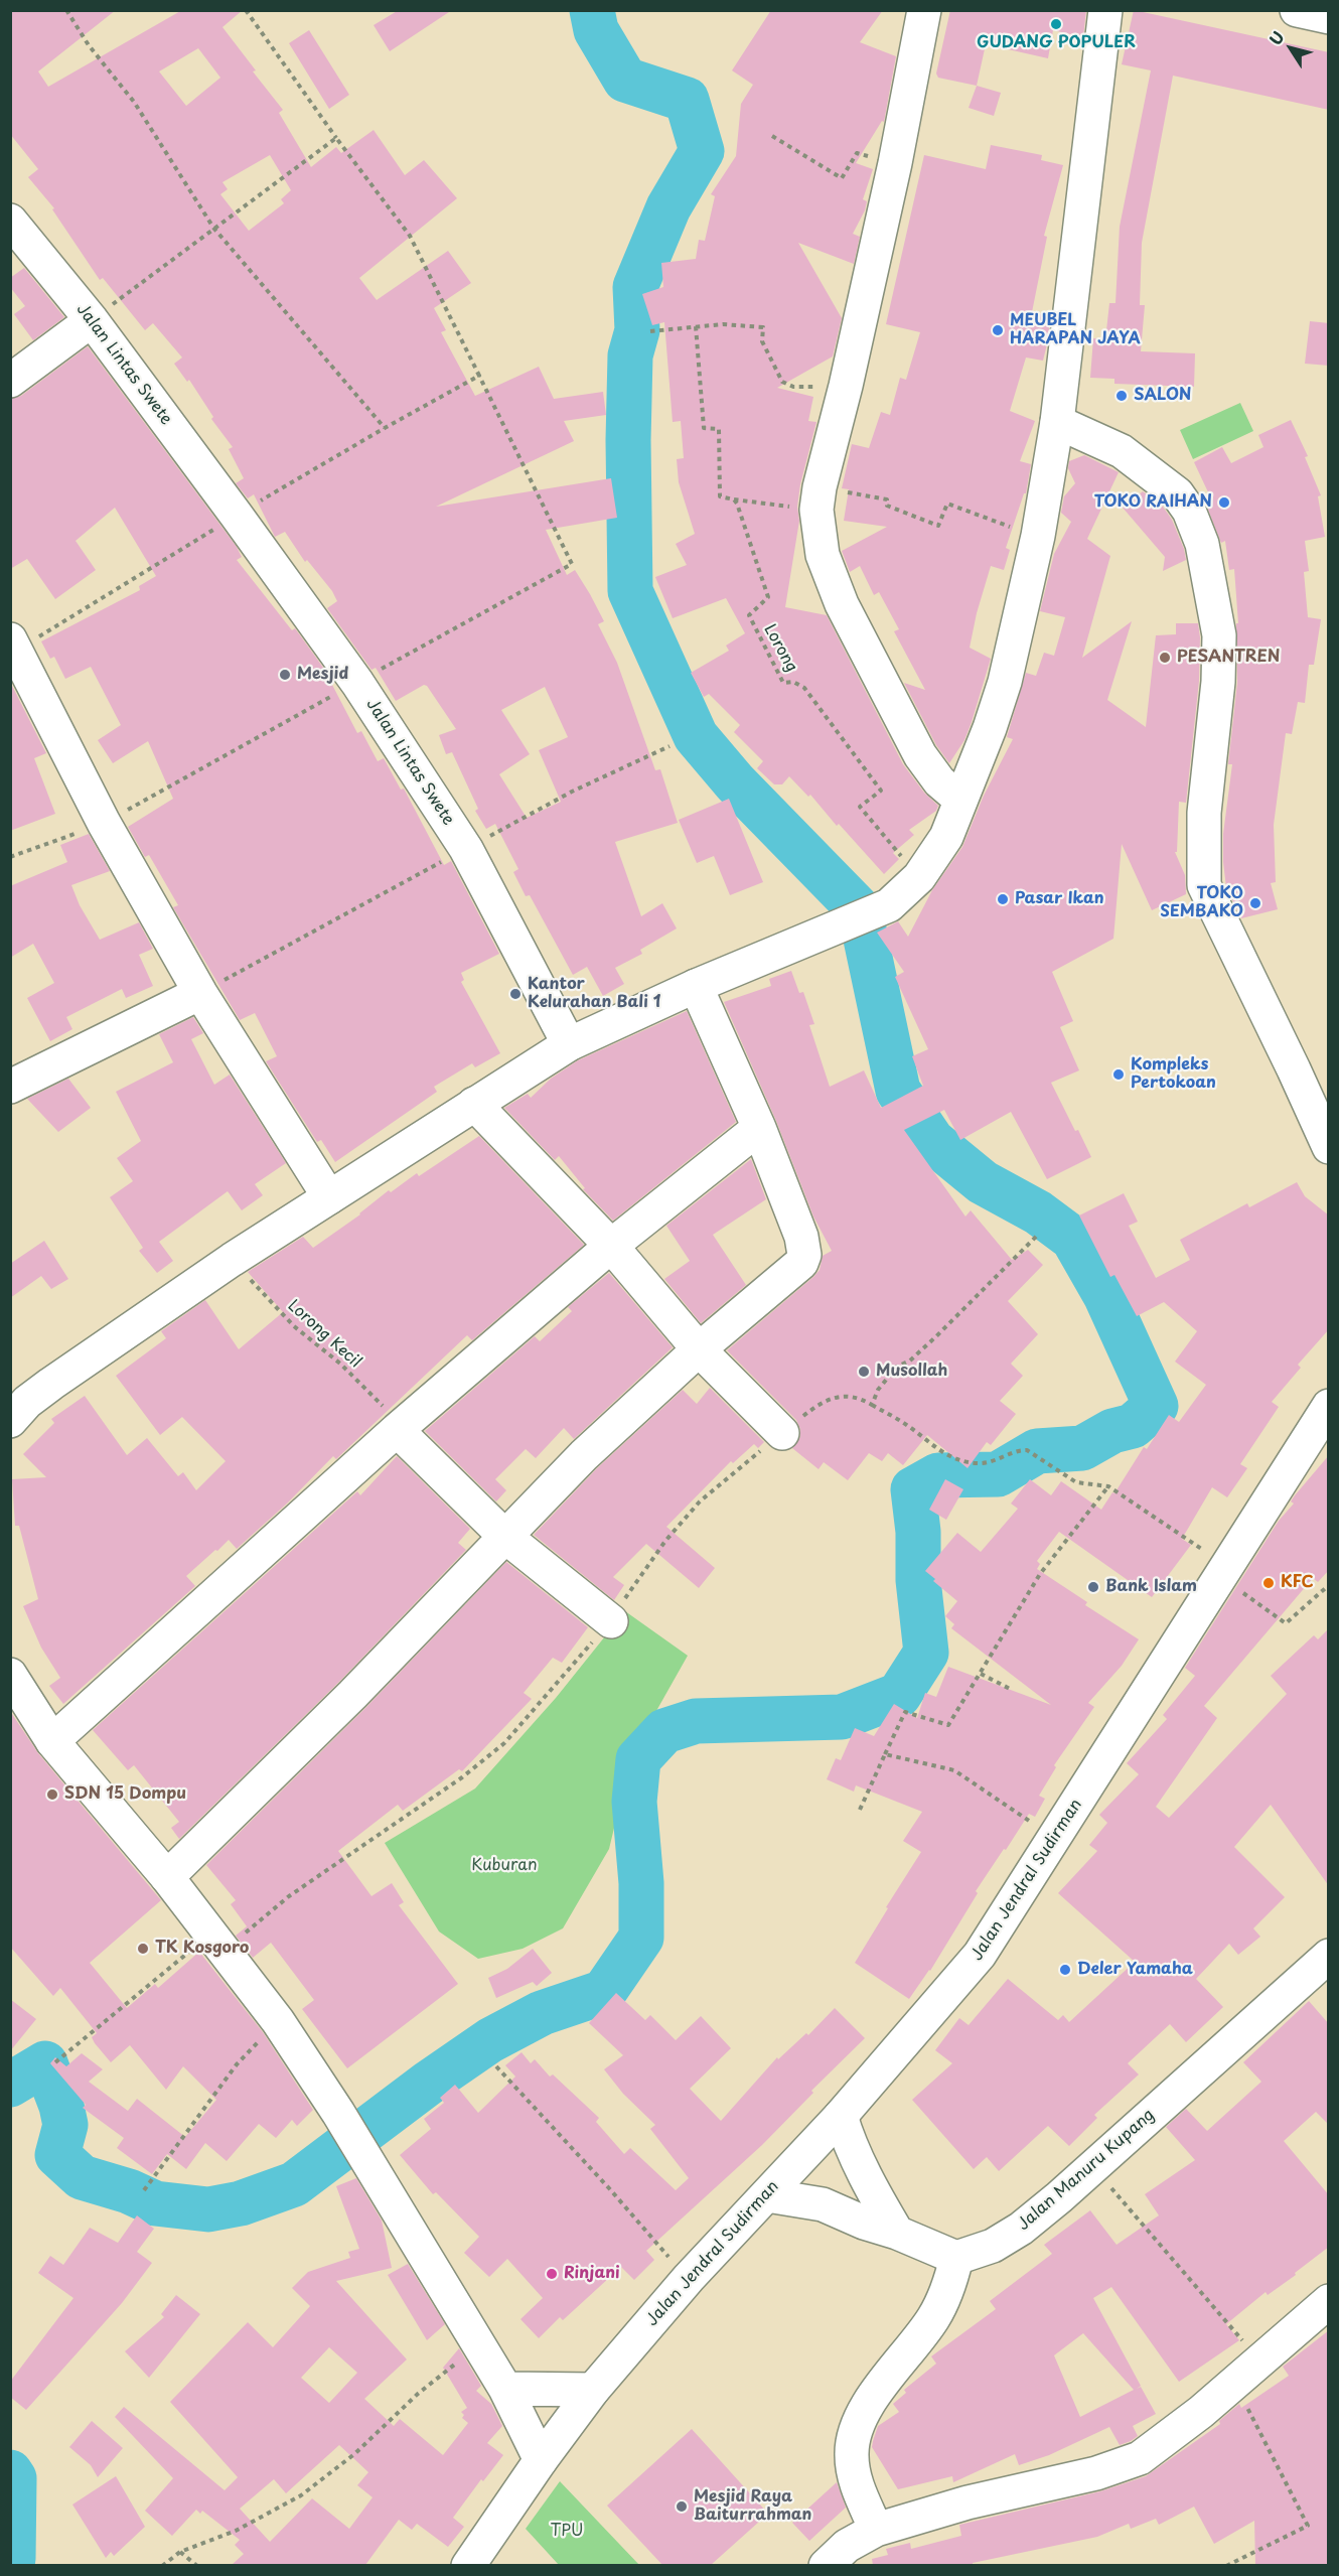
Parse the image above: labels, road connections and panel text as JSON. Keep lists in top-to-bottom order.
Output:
{
  "streets": {
    "main road": ["Jalan Lintas Swete", "Jalan Jendral Sudirman", "Jalan Manuru Kupang"],
    "path": ["Lorong", "Lorong Kecil"]
  },
  "parks": ["Kuburan", "TPU"],
  "places": [
    "GUDANG POPULER",
    "MEUBEL HARAPAN JAYA",
    "SALON",
    "TOKO RAIHAN",
    "PESANTREN",
    "Mesjid",
    "Pasar Ikan",
    "TOKO SEMBAKO",
    "Kantor Kelurahan Bali 1",
    "Kompleks Pertokoan",
    "Musollah",
    "KFC",
    "Bank Islam",
    "SDN 15 Dompu",
    "TK Kosgoro",
    "Deler Yamaha",
    "Rinjani",
    "Mesjid Raya Baiturrahman"
  ],
  "north": "top left"
}
